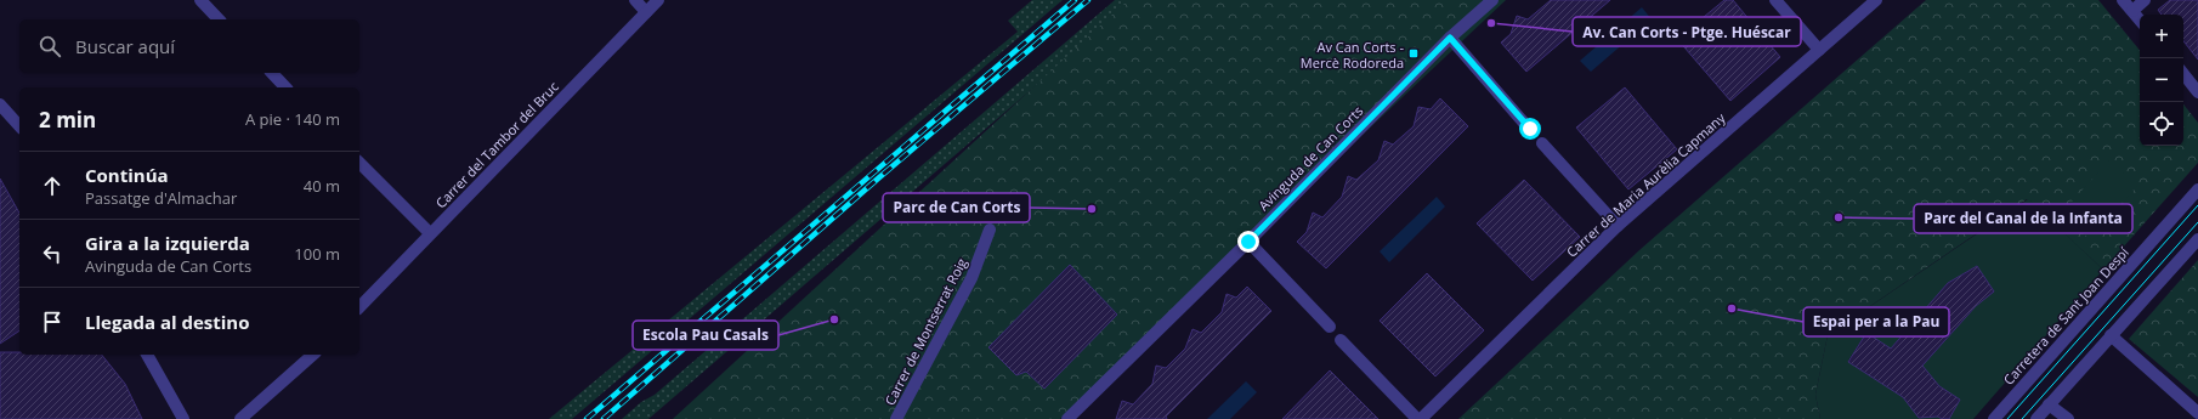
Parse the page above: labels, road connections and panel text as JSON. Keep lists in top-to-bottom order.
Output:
{
  "streets": {
    "street": [
      "Carrer del Tambor del Bruc",
      "Avinguda de Can Corts",
      "Carrer de Maria Aurèlia Capmany",
      "Carretera de Sant Joan Despí",
      "Carrer de Montserrat Roig"
    ]
  },
  "places": {
    "other": [
      "Av. Can Corts - Ptge. Huéscar",
      "Parc de Can Corts",
      "Parc del Canal de la Infanta",
      "Espai per a la Pau",
      "Escola Pau Casals"
    ],
    "transit": ["Av Can Corts - Mercè Rodoreda"]
  },
  "page": {
    "map_buttons": ["+", "−"],
    "search": "Buscar aquí",
    "heading": ["2 min", "A pie · 140 m"],
    "list": [
      ["Continúa", "Passatge d'Almachar", "40 m"],
      ["Gira a la izquierda", "Avinguda de Can Corts", "100 m"],
      "Llegada al destino"
    ]
  }
}
